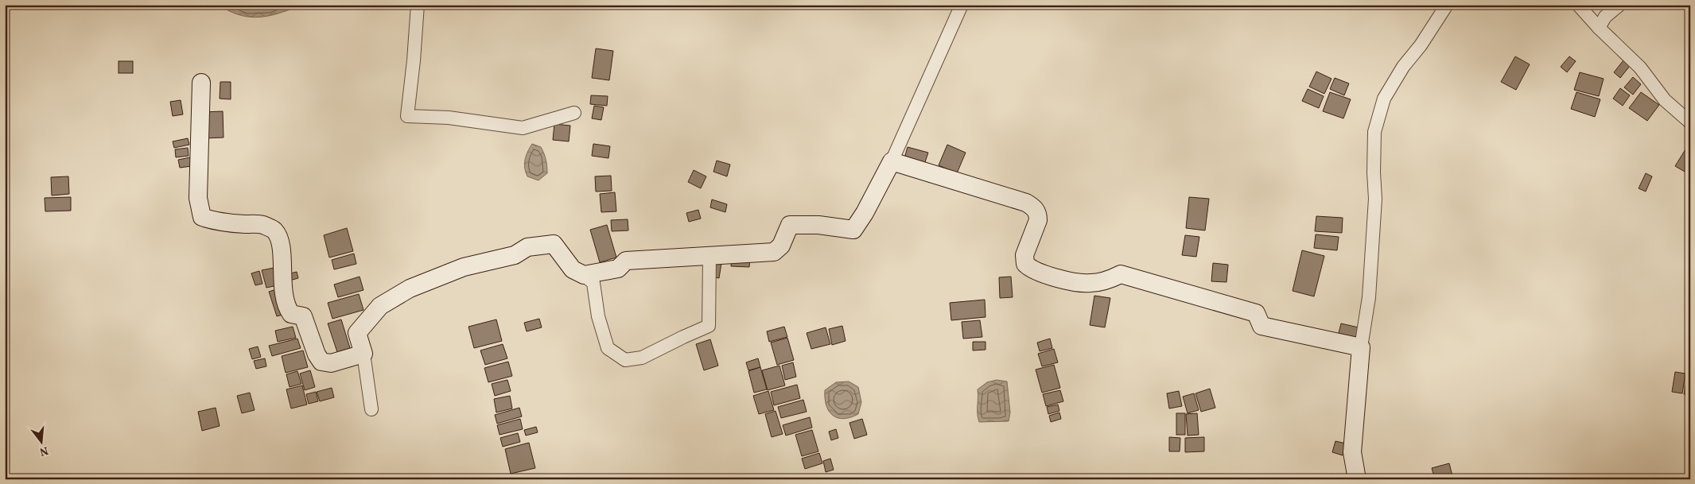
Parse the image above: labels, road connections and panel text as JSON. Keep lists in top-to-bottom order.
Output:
{
  "north": "bottom"
}
